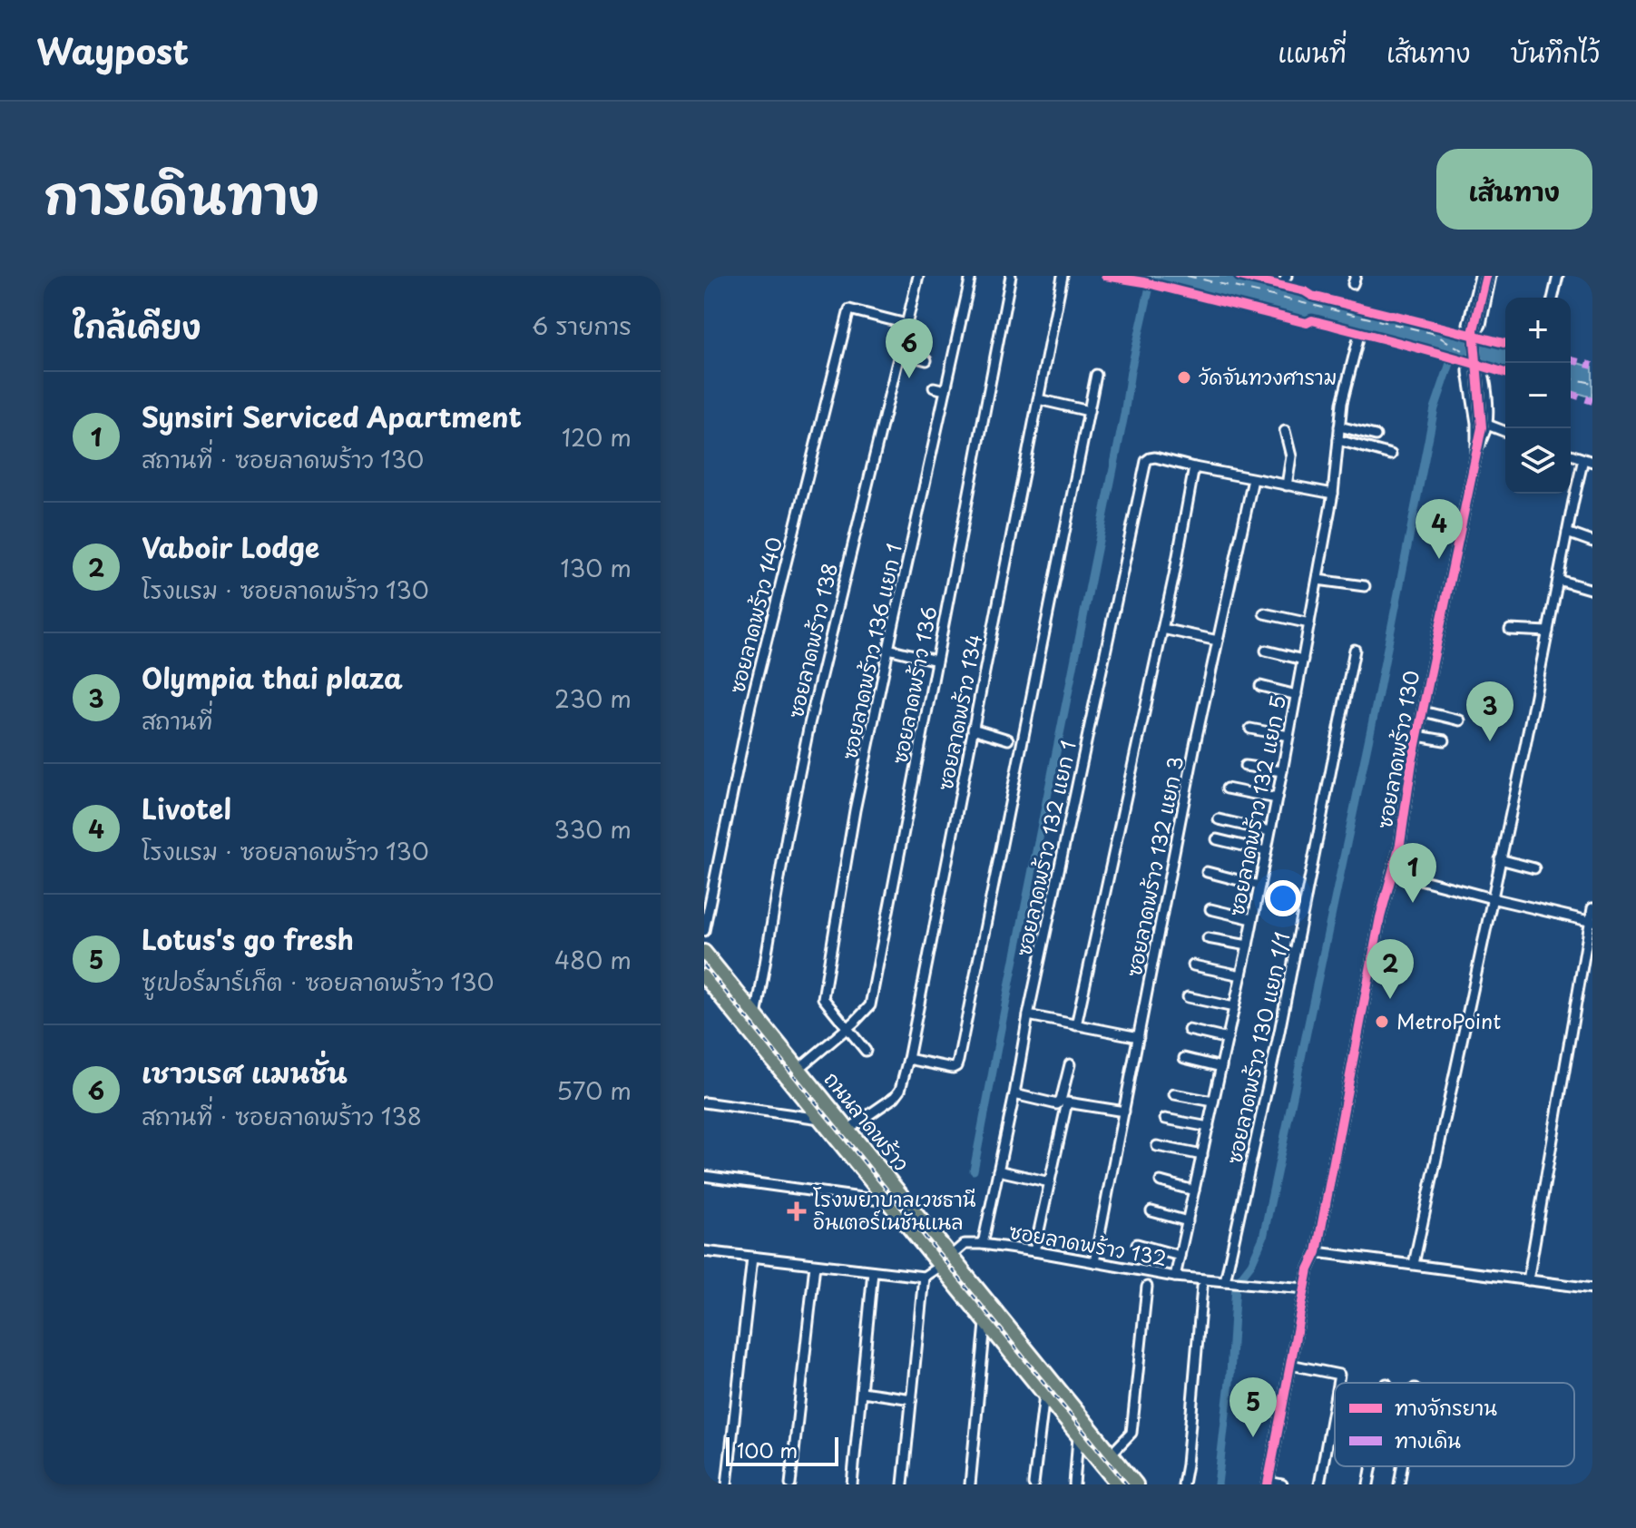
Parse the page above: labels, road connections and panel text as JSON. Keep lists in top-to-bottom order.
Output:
{
  "streets": {
    "main road": ["ถนนลาดพร้าว"],
    "street": [
      "ซอยลาดพร้าว 140",
      "ซอยลาดพร้าว 138",
      "ซอยลาดพร้าว 136 แยก 1",
      "ซอยลาดพร้าว 136",
      "ซอยลาดพร้าว 134",
      "ซอยลาดพร้าว 130",
      "ซอยลาดพร้าว 132 แยก 5",
      "ซอยลาดพร้าว 132 แยก 1",
      "ซอยลาดพร้าว 132 แยก 3",
      "ซอยลาดพร้าว 130 แยก 1/1",
      "ซอยลาดพร้าว 132"
    ]
  },
  "crossings": [
    ["ซอยลาดพร้าว 140", "ซอยลาดพร้าว 138"],
    ["ซอยลาดพร้าว 138", "ถนนลาดพร้าว"],
    ["ซอยลาดพร้าว 136 แยก 1", "ซอยลาดพร้าว 136"],
    ["ซอยลาดพร้าว 136", "ถนนลาดพร้าว"],
    ["ซอยลาดพร้าว 134", "ถนนลาดพร้าว"],
    ["ซอยลาดพร้าว 130", "ซอยลาดพร้าว 132"],
    ["ซอยลาดพร้าว 132 แยก 5", "ซอยลาดพร้าว 132"],
    ["ซอยลาดพร้าว 132 แยก 1", "ซอยลาดพร้าว 132"],
    ["ซอยลาดพร้าว 132 แยก 3", "ซอยลาดพร้าว 132"],
    ["ซอยลาดพร้าว 130 แยก 1/1", "ซอยลาดพร้าว 132"],
    ["ถนนลาดพร้าว", "ซอยลาดพร้าว 132"]
  ],
  "places": {
    "other": ["วัดจันทวงศาราม", "MetroPoint"],
    "health": ["โรงพยาบาลเวชธานี อินเตอร์เนชันแนล"]
  },
  "legend": ["ทางจักรยาน", "ทางเดิน"],
  "scale_bar": "100 m",
  "page": {
    "header": "Waypost",
    "nav": ["แผนที่", "เส้นทาง", "บันทึกไว้"],
    "title": "การเดินทาง",
    "buttons": "เส้นทาง",
    "heading": ["ใกล้เคียง", "6 รายการ"],
    "map_buttons": ["+", "−"],
    "pins": [
      "6",
      "4",
      "3",
      "1",
      "2",
      "5"
    ],
    "list": [
      {
        "mark": "1",
        "name": "Synsiri Serviced Apartment",
        "note": "สถานที่ · ซอยลาดพร้าว 130",
        "value": "120 m"
      },
      {
        "mark": "2",
        "name": "Vaboir Lodge",
        "note": "โรงแรม · ซอยลาดพร้าว 130",
        "value": "130 m"
      },
      {
        "mark": "3",
        "name": "Olympia thai plaza",
        "note": "สถานที่",
        "value": "230 m"
      },
      {
        "mark": "4",
        "name": "Livotel",
        "note": "โรงแรม · ซอยลาดพร้าว 130",
        "value": "330 m"
      },
      {
        "mark": "5",
        "name": "Lotus's go fresh",
        "note": "ซูเปอร์มาร์เก็ต · ซอยลาดพร้าว 130",
        "value": "480 m"
      },
      {
        "mark": "6",
        "name": "เชาวเรศ แมนชั่น",
        "note": "สถานที่ · ซอยลาดพร้าว 138",
        "value": "570 m"
      }
    ],
    "scale": "100 m"
  }
}
